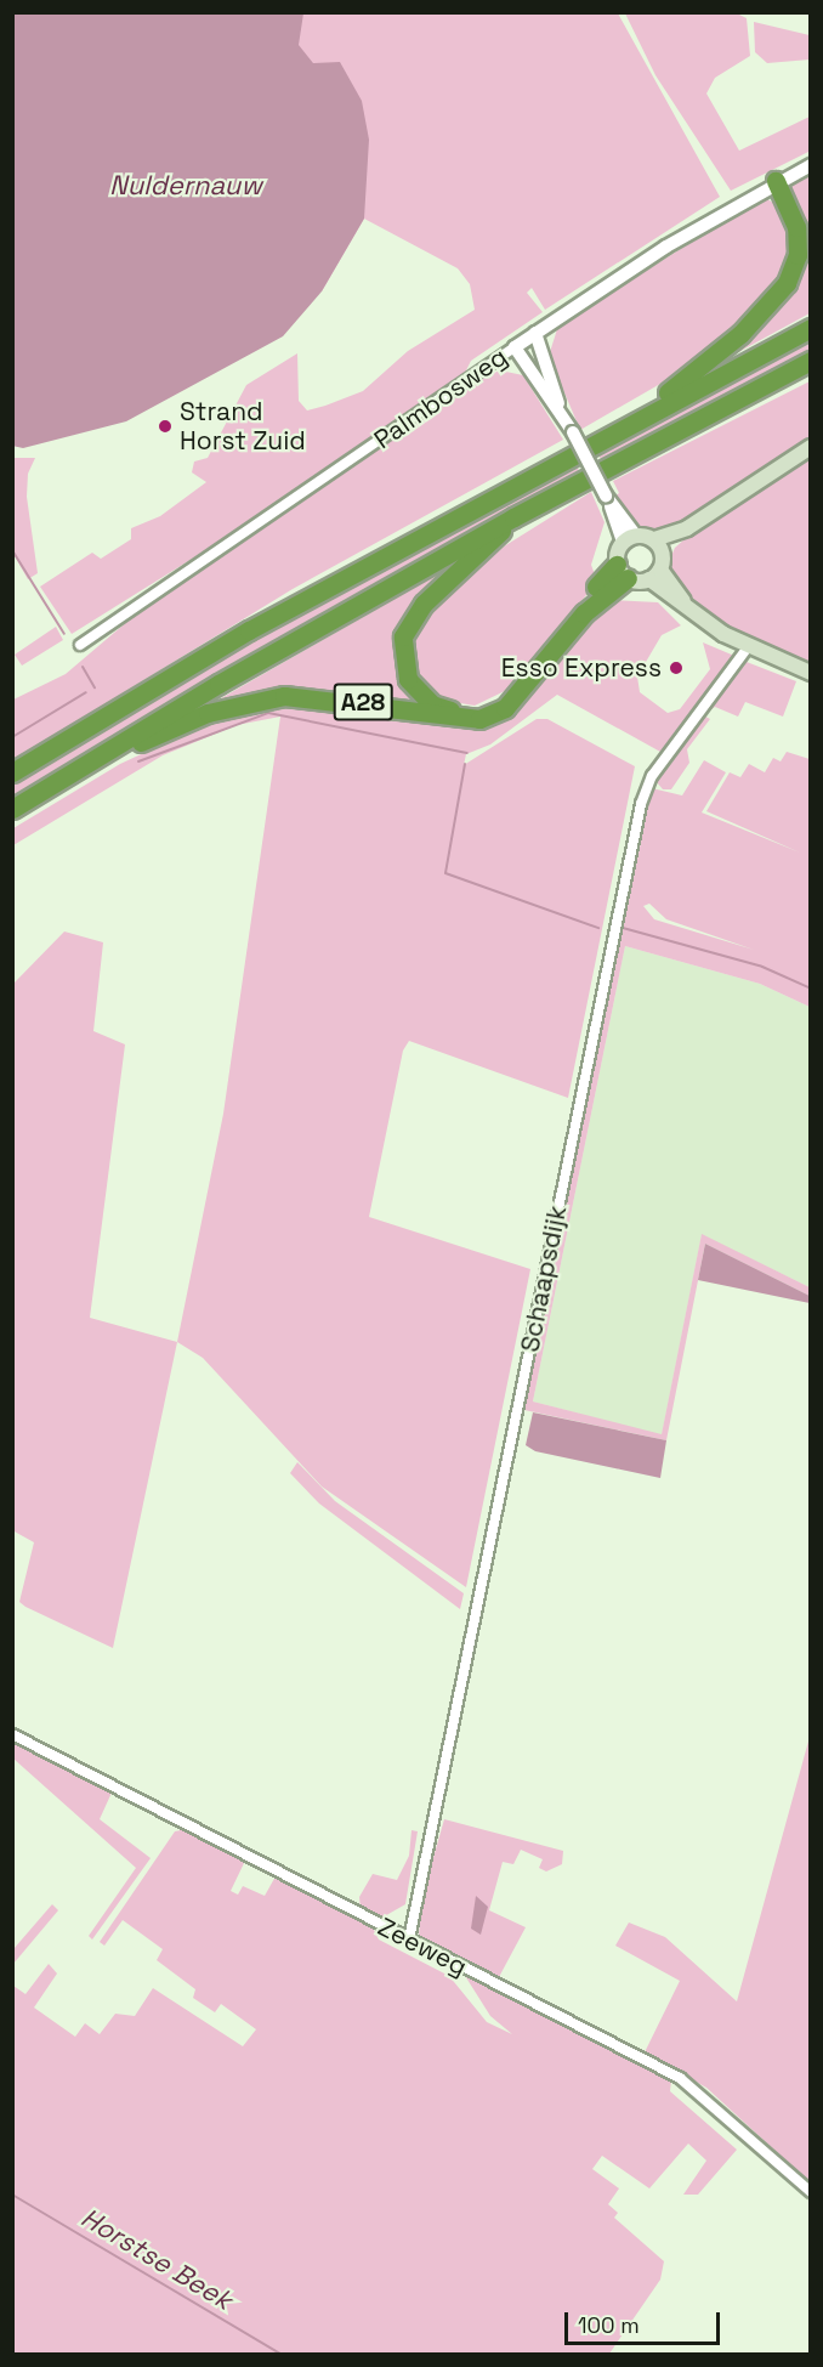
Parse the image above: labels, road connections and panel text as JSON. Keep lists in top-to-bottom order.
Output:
{
  "streets": {
    "highway": ["A28"],
    "street": ["Palmbosweg", "Schaapsdijk", "Zeeweg"]
  },
  "crossings": [
    ["Schaapsdijk", "Zeeweg"]
  ],
  "water": ["Nuldernauw", "Horstse Beek"],
  "places": ["Strand Horst Zuid", "Esso Express"],
  "scale_bar": "100 m"
}
